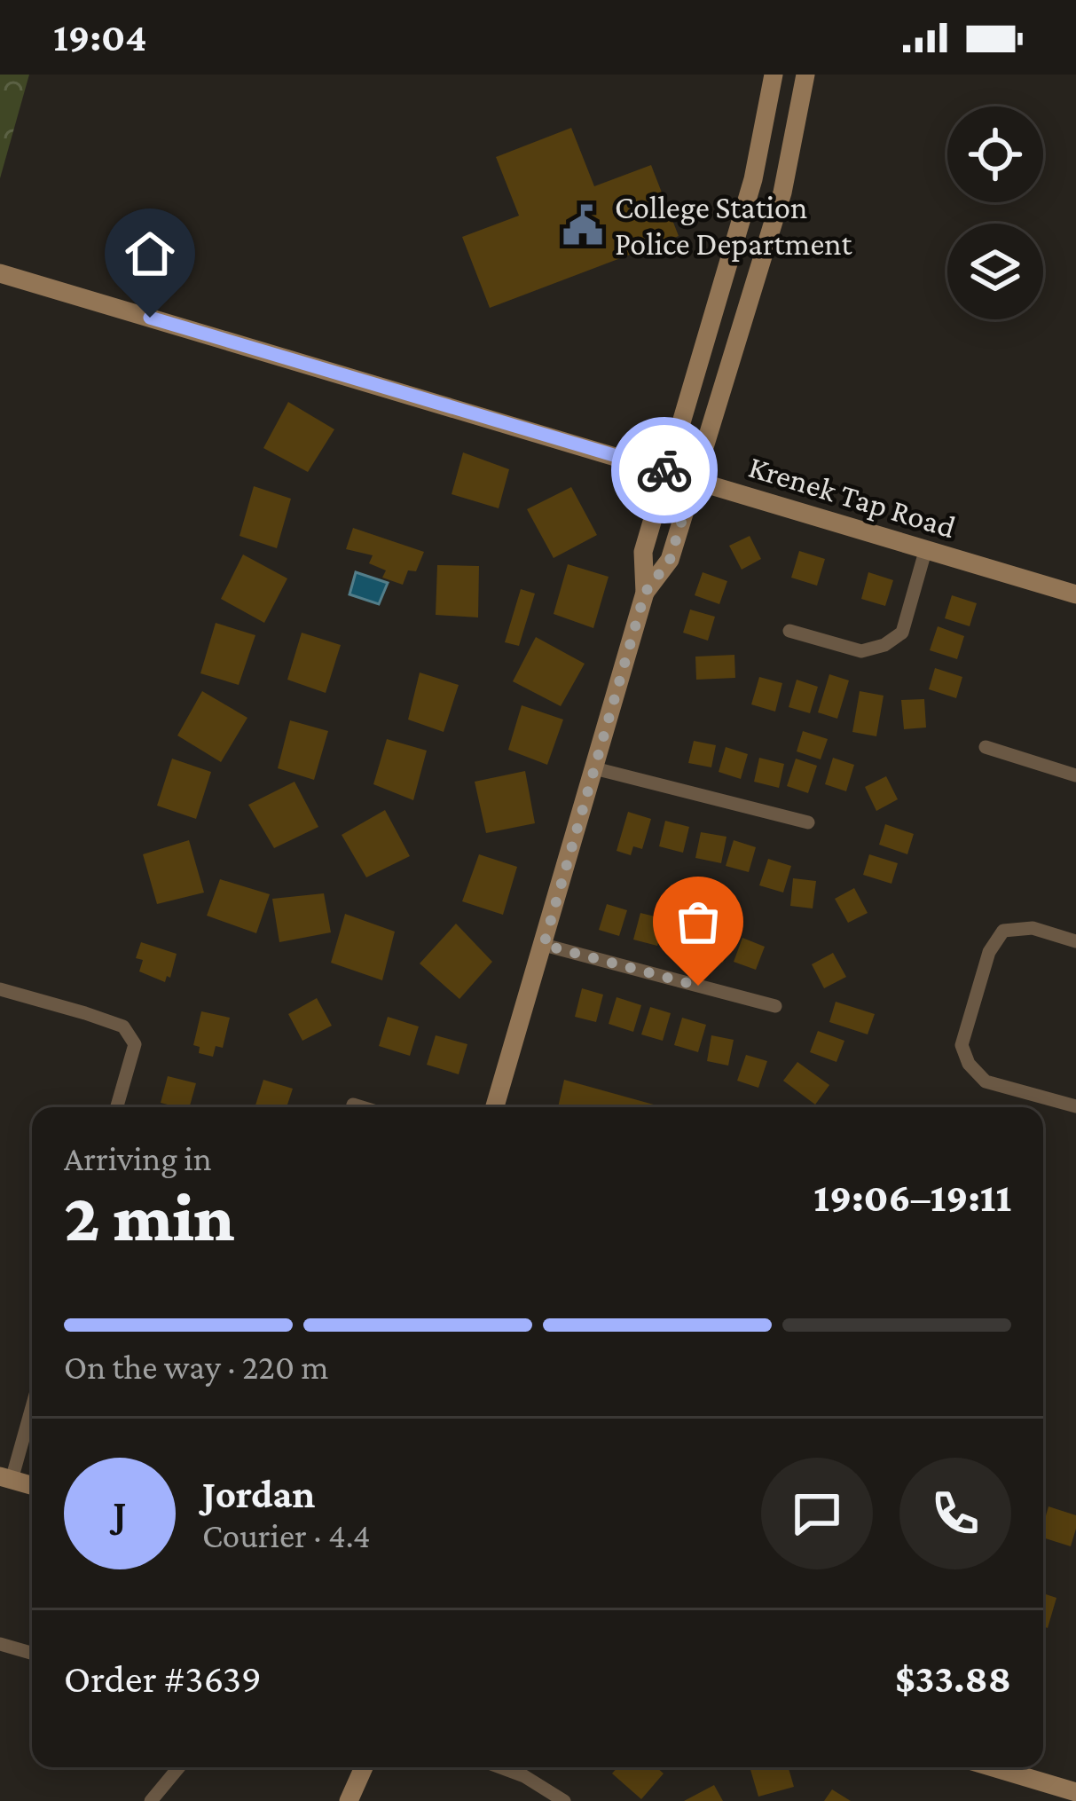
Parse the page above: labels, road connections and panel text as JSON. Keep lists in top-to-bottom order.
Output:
{
  "streets": {
    "street": ["Krenek Tap Road"]
  },
  "places": {
    "public building": ["College Station Police Department"]
  },
  "page": {
    "status": "19:04",
    "heading": ["2 min", "Arriving in", "19:06–19:11"],
    "panel": [
      "Jordan",
      "Courier · 4.4",
      "Order #3639",
      "$33.88"
    ],
    "bar": "On the way · 220 m",
    "round": "J"
  }
}
